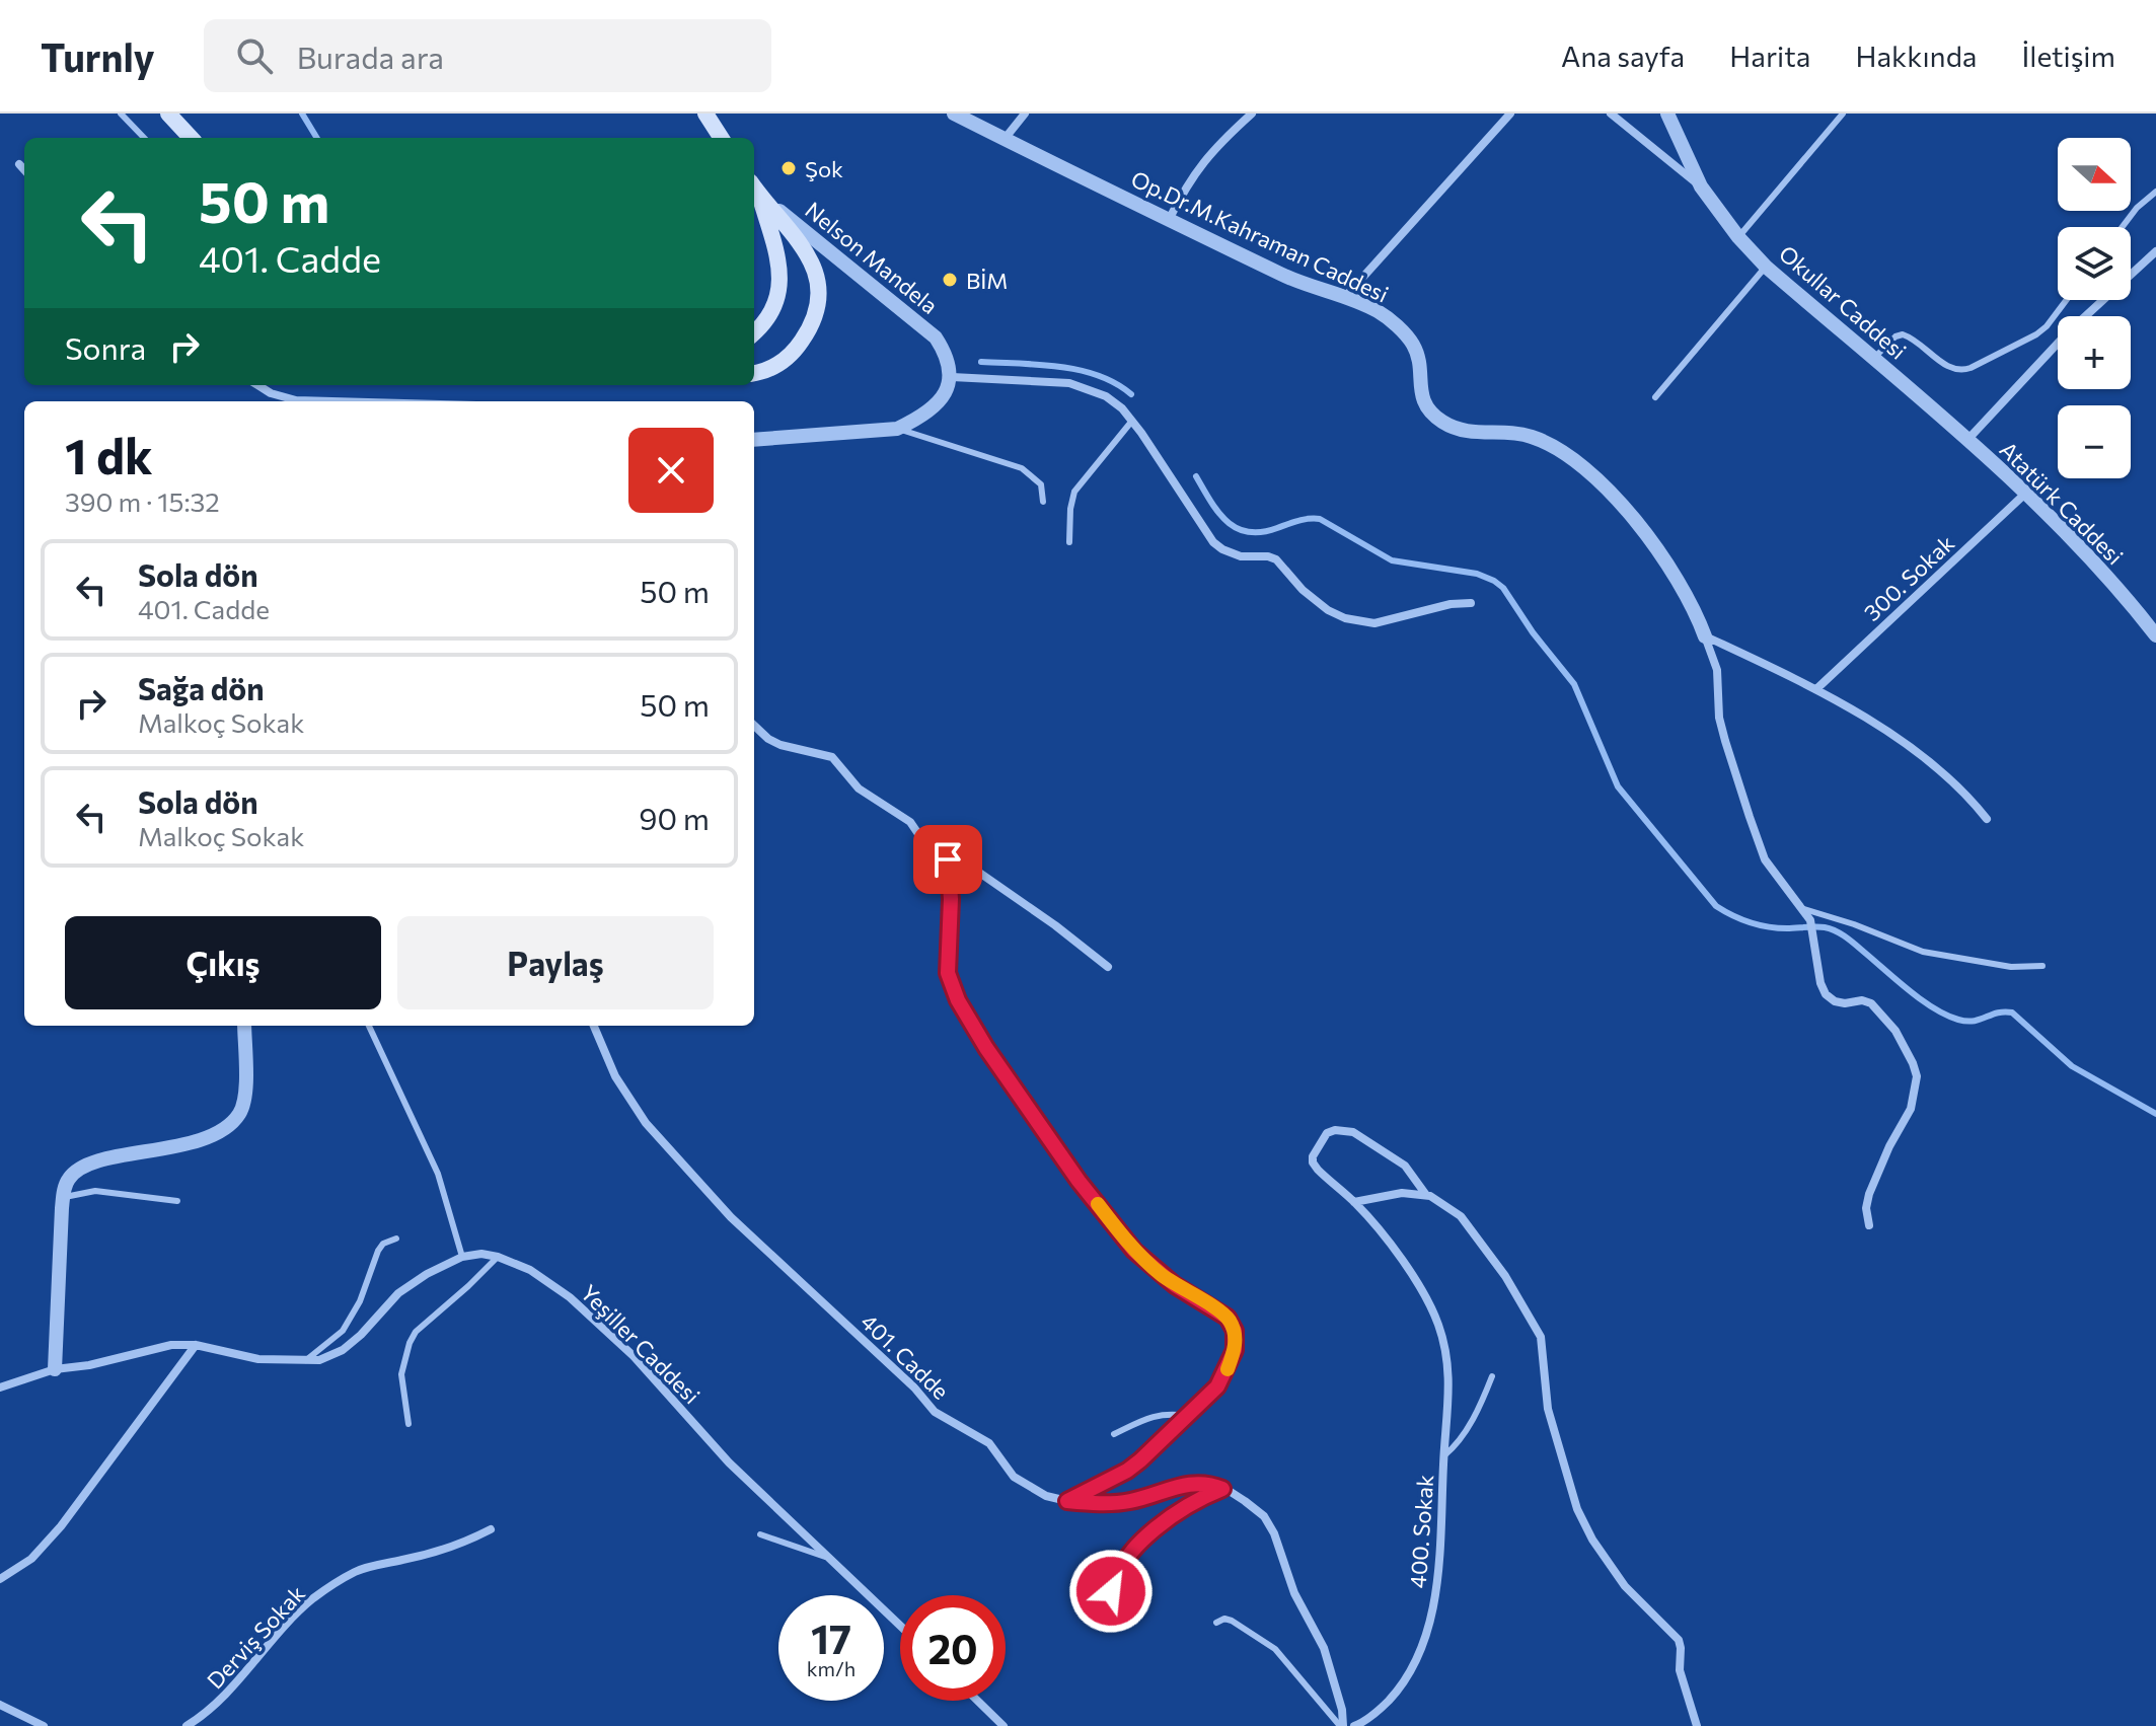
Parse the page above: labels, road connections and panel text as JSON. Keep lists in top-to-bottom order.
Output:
{
  "streets": {
    "street": [
      "Op.Dr.M.Kahraman Caddesi",
      "Nelson Mandela",
      "Okullar Caddesi",
      "Atatürk Caddesi",
      "300. Sokak",
      "Yeşiller Caddesi",
      "401. Cadde",
      "400. Sokak",
      "Derviş Sokak"
    ]
  },
  "crossings": [
    ["Okullar Caddesi", "Atatürk Caddesi"],
    ["Atatürk Caddesi", "300. Sokak"]
  ],
  "places": ["Şok", "BİM"],
  "north": "right",
  "page": {
    "header": "Turnly",
    "search": "Burada ara",
    "nav": [
      "Ana sayfa",
      "Harita",
      "Hakkında",
      "İletişim"
    ],
    "map_buttons": ["+", "−"],
    "turn": ["50 m", "401. Cadde"],
    "then": "Sonra",
    "heading": ["1 dk", "390 m · 15:32"],
    "list": [
      {
        "name": "Sola dön",
        "note": "401. Cadde",
        "value": "50 m"
      },
      {
        "name": "Sağa dön",
        "note": "Malkoç Sokak",
        "value": "50 m"
      },
      {
        "name": "Sola dön",
        "note": "Malkoç Sokak",
        "value": "90 m"
      }
    ],
    "buttons": ["Çıkış", "Paylaş"],
    "speed": "17 km/h",
    "limit": "20"
  }
}
